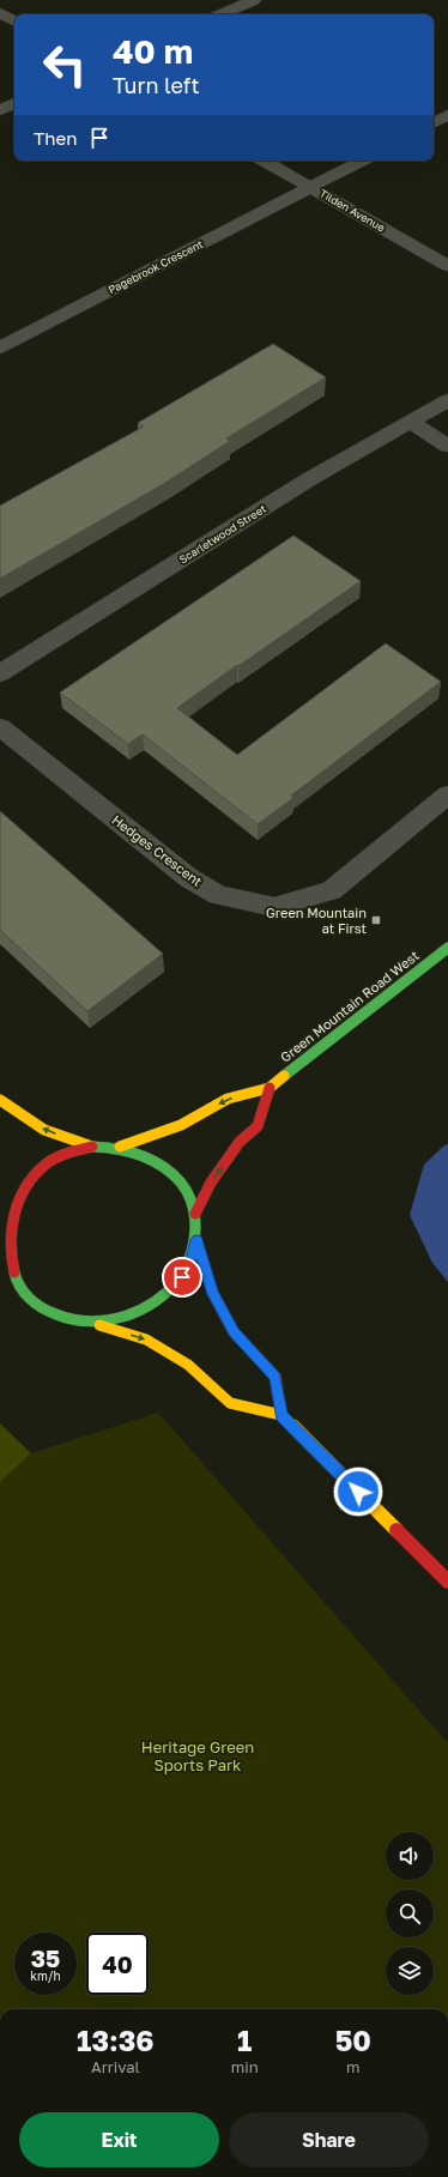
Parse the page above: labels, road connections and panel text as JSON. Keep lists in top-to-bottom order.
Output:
{
  "streets": {
    "street": [
      "Tilden Avenue",
      "Pagebrook Crescent",
      "Scarletwood Street",
      "Hedges Crescent",
      "Green Mountain Road West"
    ]
  },
  "crossings": [
    ["Tilden Avenue", "Pagebrook Crescent"]
  ],
  "one_way": ["Green Mountain Road West"],
  "parks": ["Heritage Green Sports Park"],
  "places": {
    "transit": ["Green Mountain at First"]
  },
  "page": {
    "turn": ["40 m", "Turn left"],
    "then": "Then",
    "speed": "35 km/h",
    "limit": "40",
    "eta": [
      "13:36",
      "Arrival",
      "1",
      "min",
      "50",
      "m"
    ],
    "buttons": ["Exit", "Share"]
  }
}
